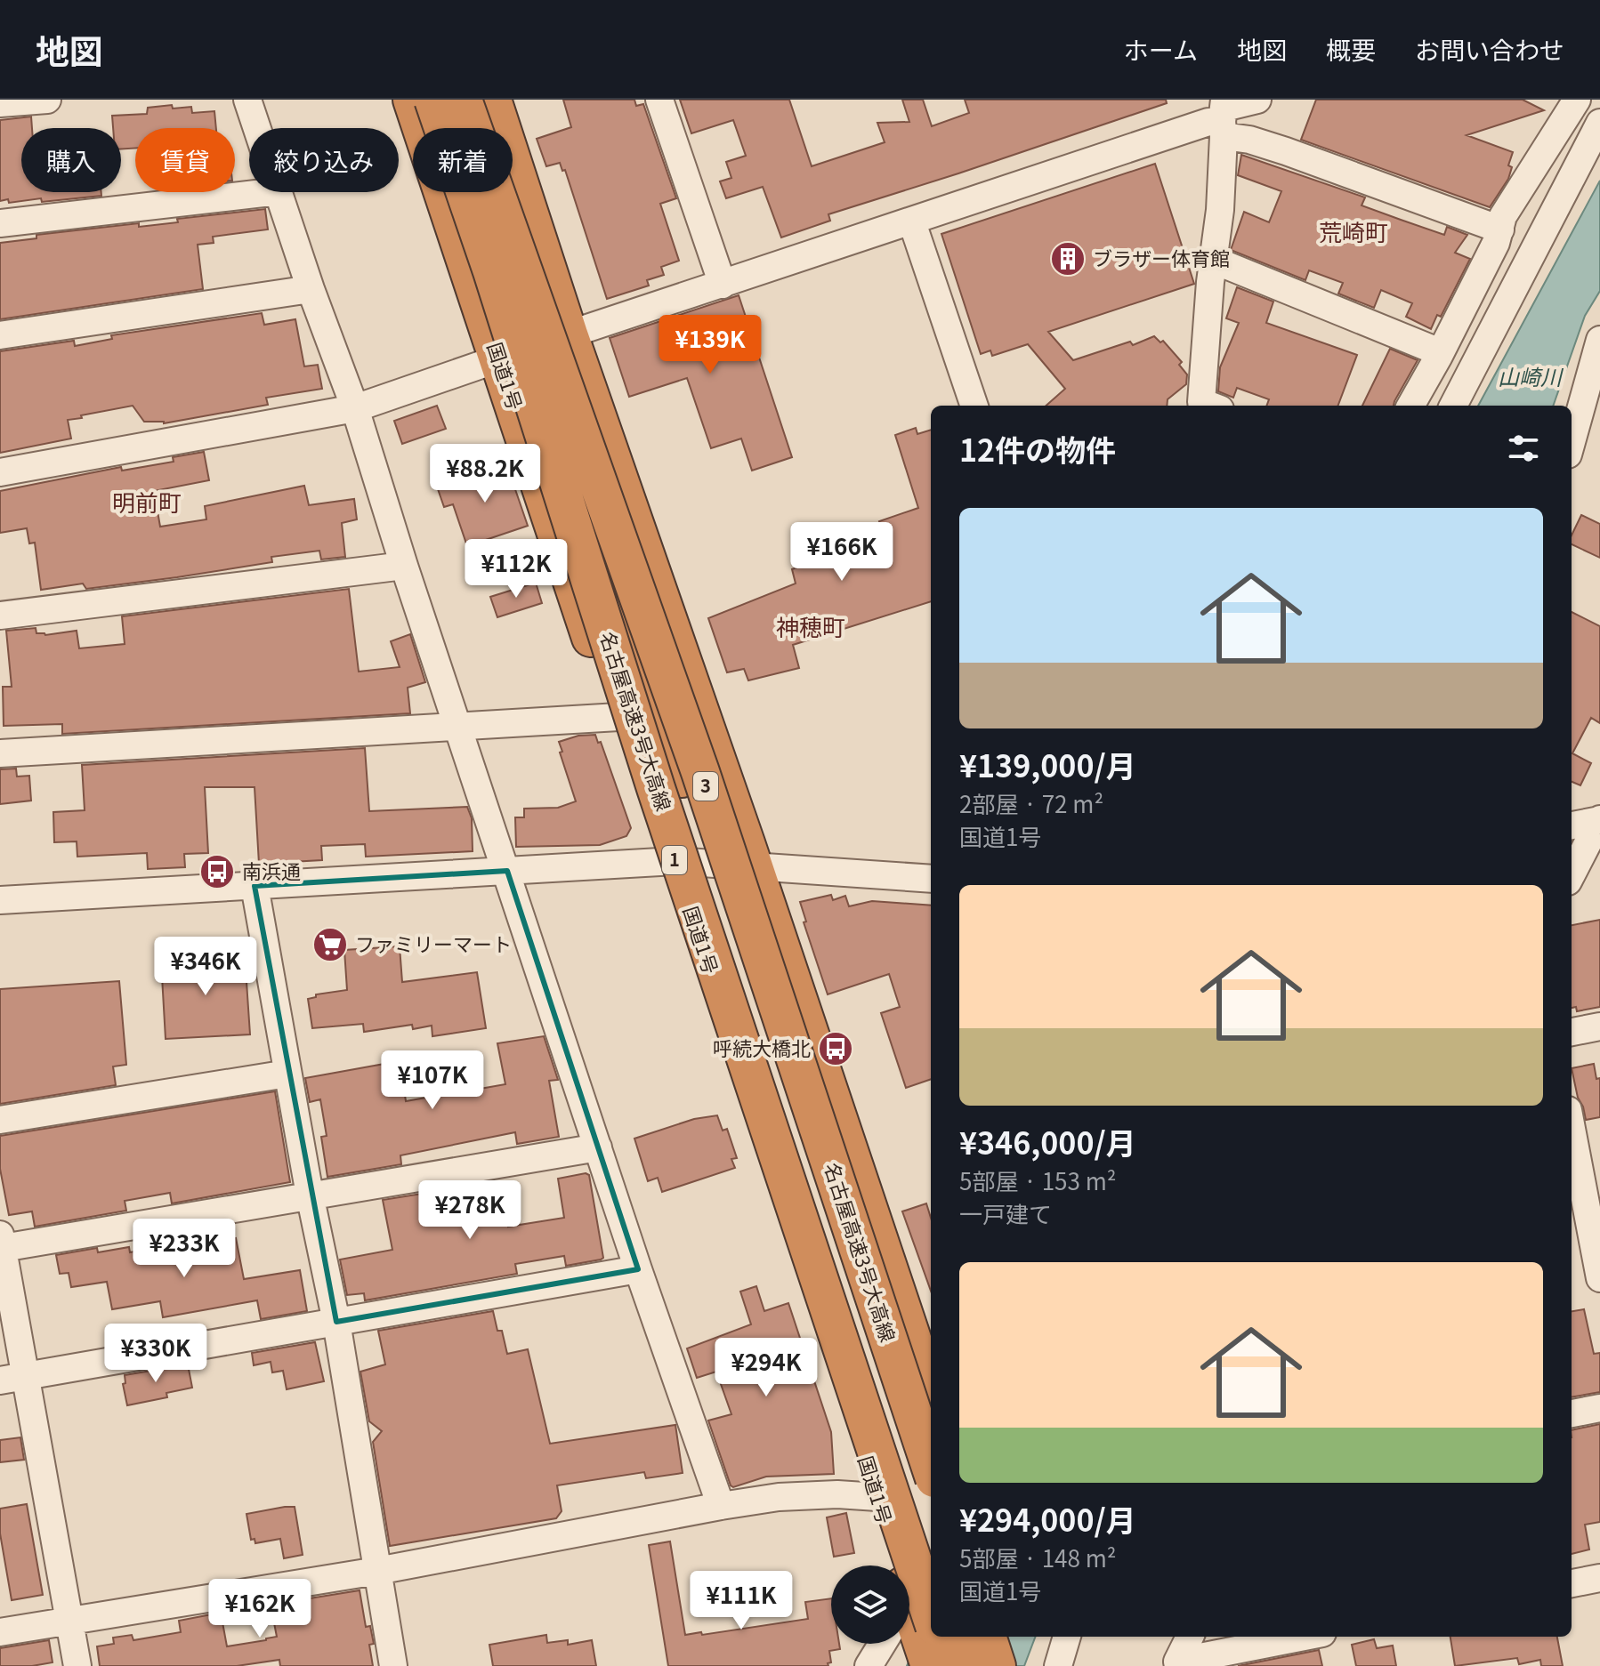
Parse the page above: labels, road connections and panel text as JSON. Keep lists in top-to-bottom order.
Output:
{
  "streets": {
    "highway": [
      "国道1号",
      "名古屋高速3号大高線",
      "3",
      "1"
    ]
  },
  "crossings": [
    ["国道1号", "名古屋高速3号大高線"]
  ],
  "districts": ["荒崎町", "明前町", "神穂町"],
  "water": ["山崎川"],
  "places": {
    "building": ["ブラザー体育館"],
    "bus stop": ["南浜通", "呼続大橋北"],
    "supermarket": ["ファミリーマート"]
  },
  "page": {
    "header": "地図",
    "nav": [
      "ホーム",
      "地図",
      "概要",
      "お問い合わせ"
    ],
    "chip": [
      "購入",
      "賃貸",
      "絞り込み",
      "新着"
    ],
    "price": [
      "¥139K",
      "¥88.2K",
      "¥166K",
      "¥112K",
      "¥346K",
      "¥107K",
      "¥278K",
      "¥233K",
      "¥330K",
      "¥294K",
      "¥111K",
      "¥162K"
    ],
    "heading": "12件の物件",
    "list": [
      {
        "name": "¥139,000/月",
        "note": "2部屋 · 72 m² · 国道1号"
      },
      {
        "name": "¥346,000/月",
        "note": "5部屋 · 153 m² · 一戸建て"
      },
      {
        "name": "¥294,000/月",
        "note": "5部屋 · 148 m² · 国道1号"
      }
    ]
  }
}
